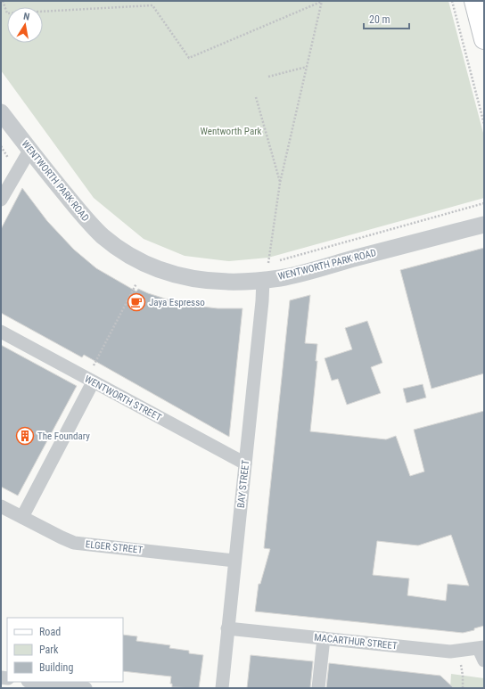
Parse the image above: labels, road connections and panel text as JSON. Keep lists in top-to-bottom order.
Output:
{
  "streets": {
    "street": [
      "WENTWORTH PARK ROAD",
      "WENTWORTH STREET",
      "BAY STREET",
      "ELGER STREET",
      "MACARTHUR STREET"
    ]
  },
  "crossings": [
    ["WENTWORTH PARK ROAD", "BAY STREET"],
    ["WENTWORTH STREET", "BAY STREET"],
    ["BAY STREET", "ELGER STREET"],
    ["BAY STREET", "MACARTHUR STREET"]
  ],
  "parks": ["Wentworth Park"],
  "places": {
    "cafe": ["Jaya Espresso"],
    "building": ["The Foundary"]
  },
  "legend": ["Road", "Park", "Building"],
  "scale_bar": "20 m",
  "north": "top"
}
